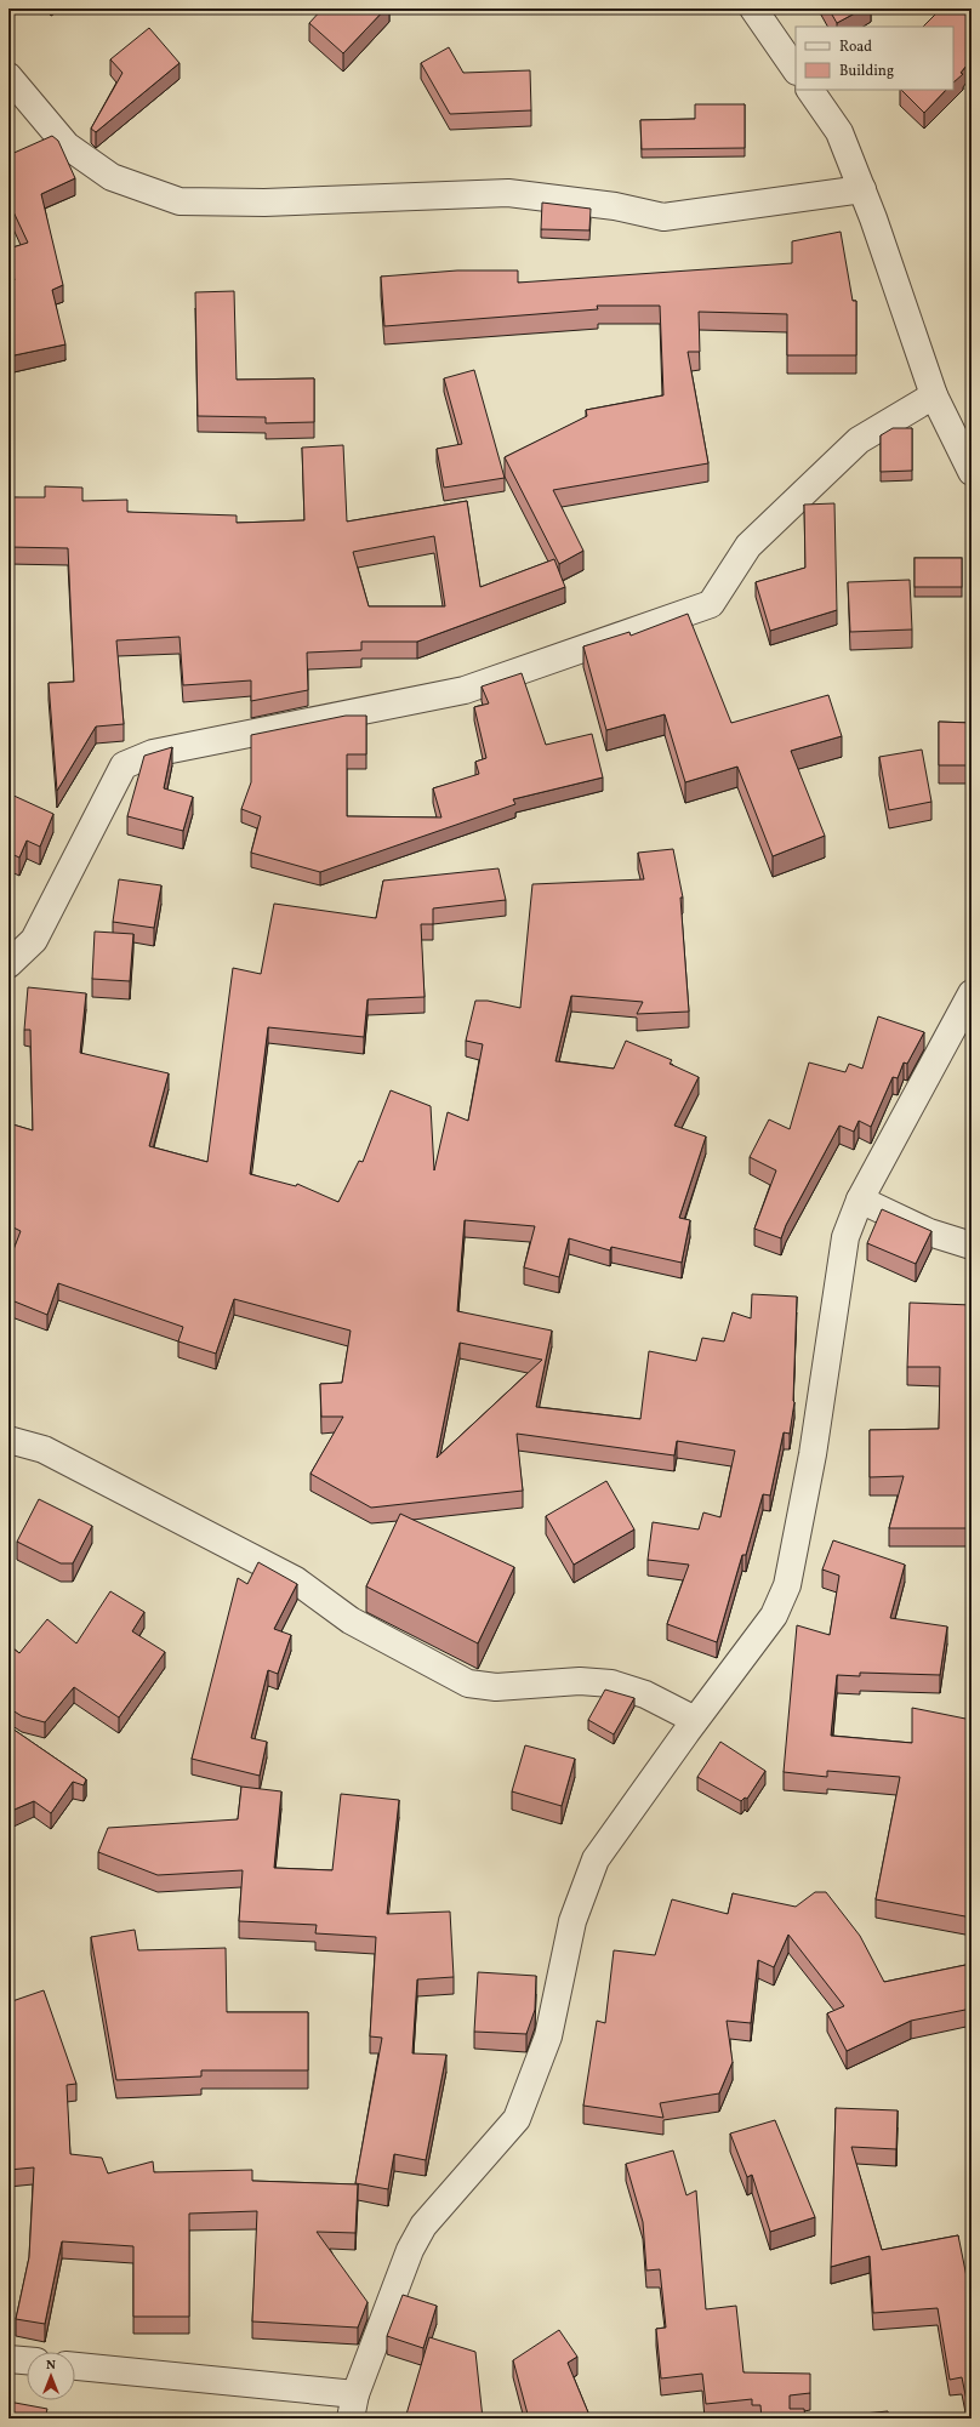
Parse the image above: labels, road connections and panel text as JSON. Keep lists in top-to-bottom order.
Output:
{
  "legend": ["Road", "Building"],
  "north": "top"
}
